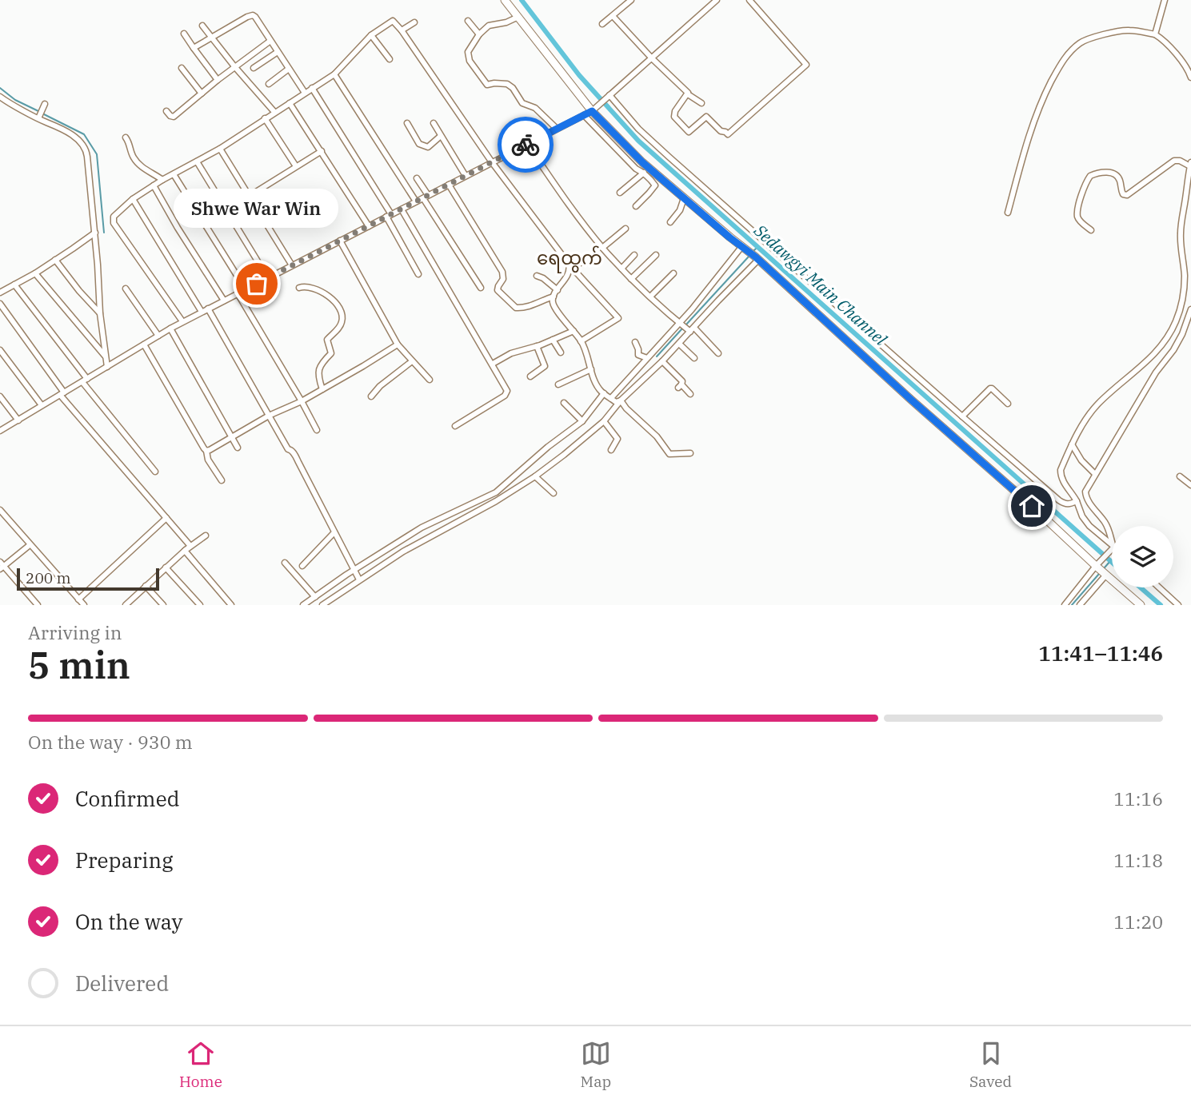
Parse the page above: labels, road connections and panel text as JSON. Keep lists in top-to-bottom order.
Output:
{
  "districts": ["ရေထွက်"],
  "water": ["Sedawgyi Main Channel"],
  "places": ["Shwe War Win"],
  "scale_bar": "200 m",
  "page": {
    "bubble": "Shwe War Win",
    "scale": "200 m",
    "heading": ["5 min", "Arriving in", "11:41–11:46"],
    "bar": "On the way · 930 m",
    "list": [
      ["Confirmed", "11:16"],
      ["Preparing", "11:18"],
      ["On the way", "11:20"],
      "Delivered"
    ],
    "tabs": ["Home", "Map", "Saved"]
  }
}
